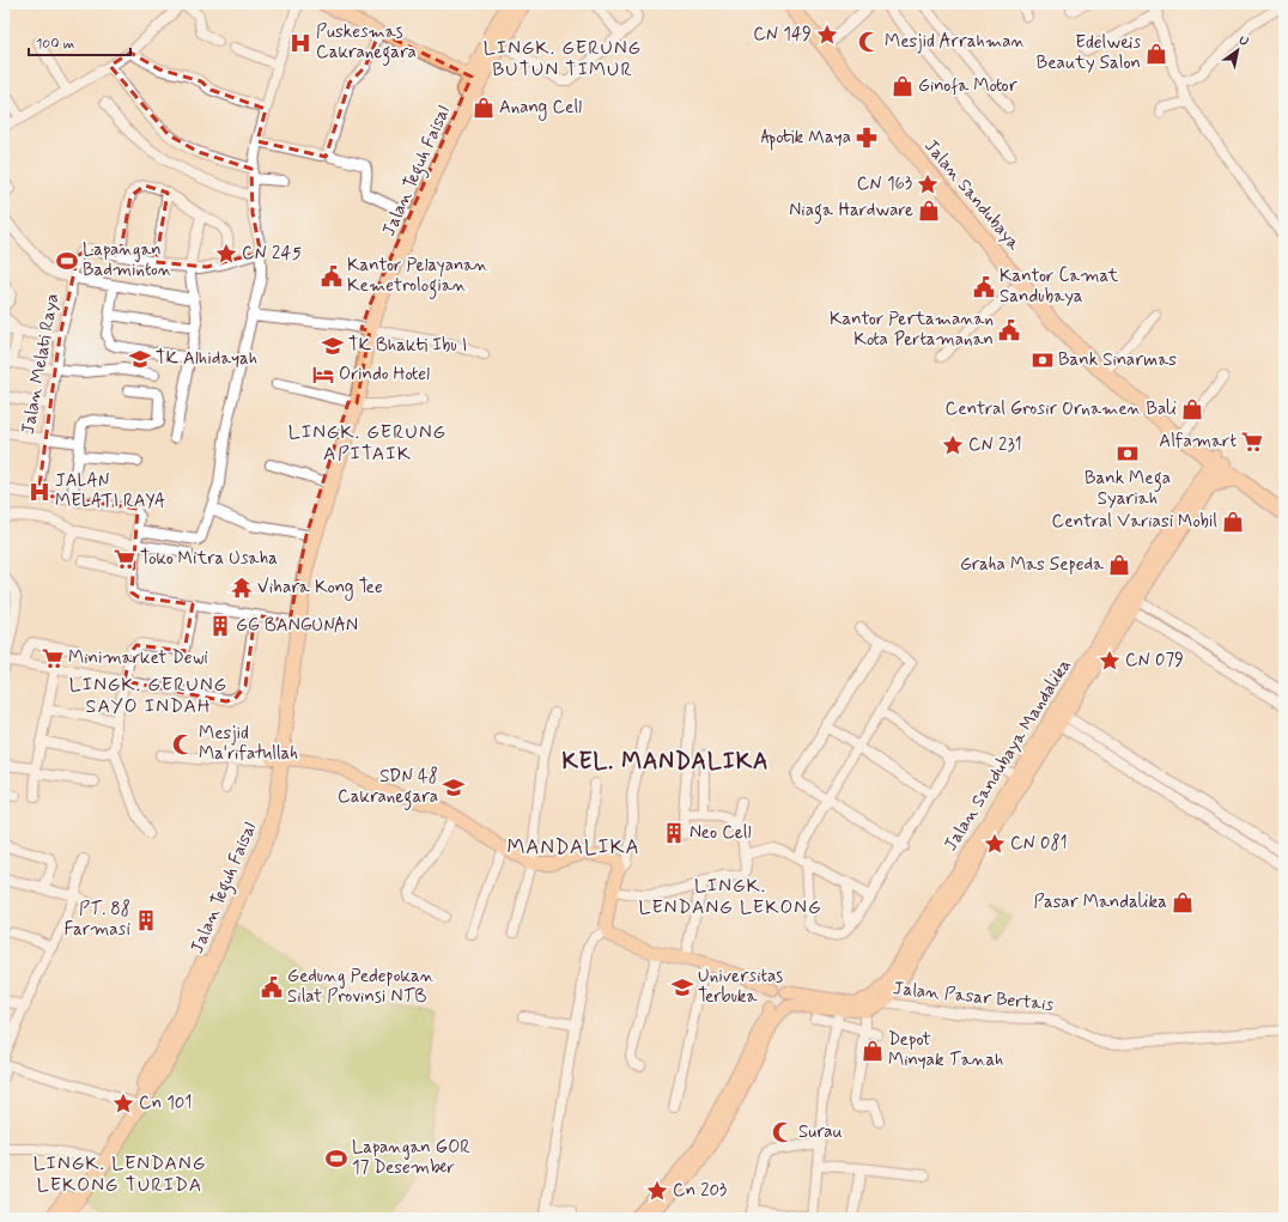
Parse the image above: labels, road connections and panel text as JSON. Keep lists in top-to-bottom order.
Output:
{
  "streets": {
    "highway": ["Jalan Teguh Faisal", "Jalan Sandubaya"],
    "main road": ["Jalan Sandubaya Mandalika"],
    "street": ["Jalan Melati Raya", "Jalan Pasar Bertais"]
  },
  "crossings": [
    ["Jalan Sandubaya", "Jalan Sandubaya Mandalika"]
  ],
  "districts": [
    "LINGK. GERUNG BUTUN TIMUR",
    "LINGK. GERUNG APITAIK",
    "LINGK. GERUNG SAYO INDAH",
    "KEL. MANDALIKA",
    "MANDALIKA",
    "LINGK. LENDANG LEKONG",
    "LINGK. LENDANG LEKONG TURIDA"
  ],
  "places": {
    "place": [
      "CN 149",
      "CN 163",
      "CN 245",
      "CN 231",
      "CN 079",
      "CN 081",
      "Cn 101",
      "Cn 203"
    ],
    "mosque": ["Mesjid Arrahman", "Mesjid Ma'rifatullah", "Surau"],
    "hospital": ["Puskesmas Cakranegara", "JALAN MELATI RAYA"],
    "shop": [
      "Edelweis Beauty Salon",
      "Ginofa Motor",
      "Anang Cell",
      "Niaga Hardware",
      "Central Grosir Ornamen Bali",
      "Central Variasi Mobil",
      "Graha Mas Sepeda",
      "Pasar Mandalika",
      "Depot Minyak Tanah"
    ],
    "pharmacy": ["Apotik Maya"],
    "sports": ["Lapangan Badminton", "Lapangan GOR 17 Desember"],
    "public building": [
      "Kantor Pelayanan Kemetrologian",
      "Kantor Camat Sandubaya",
      "Kantor Pertamanan Kota Pertamanan",
      "Gedung Pedepokan Silat Provinsi NTB"
    ],
    "school or university": [
      "TK Bhakti Ibu I",
      "TK Alhidayah",
      "SDN 48 Cakranegara",
      "Universitas Terbuka"
    ],
    "bank": ["Bank Sinarmas", "Bank Mega Syariah"],
    "hotel": ["Orindo Hotel"],
    "supermarket": ["Alfamart", "Toko Mitra Usaha", "Minimarket Dewi"],
    "temple": ["Vihara Kong Tee"],
    "building": ["GG BANGUNAN", "Neo Cell", "PT. 88 Farmasi"]
  },
  "scale_bar": "100 m",
  "north": "top right"
}
